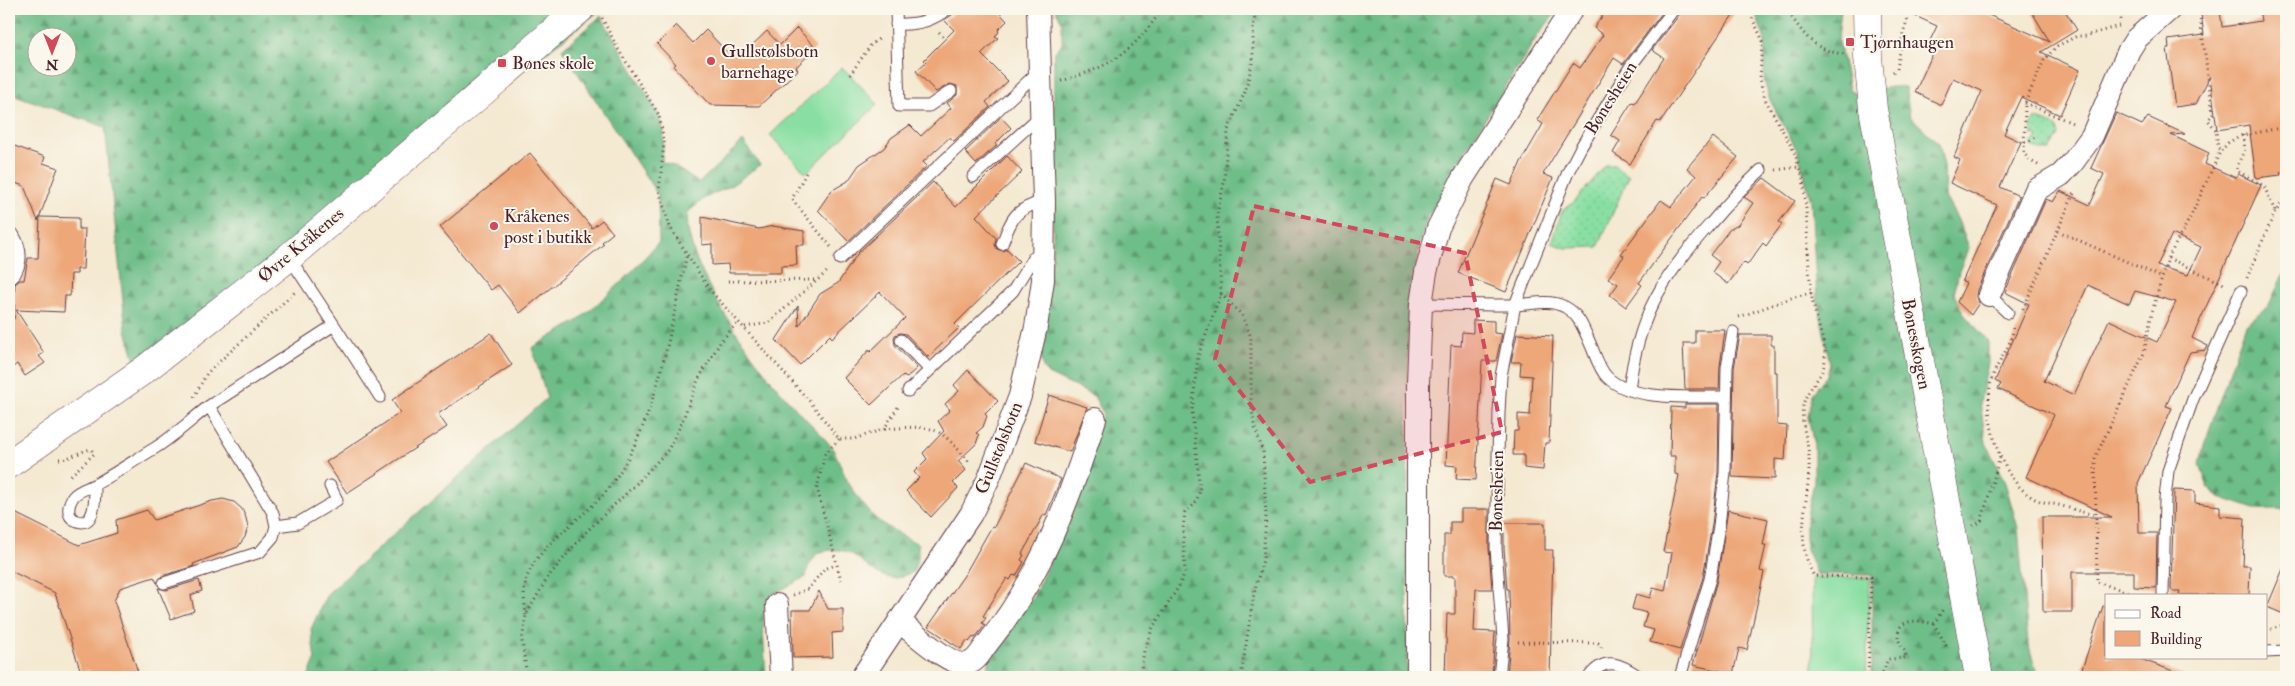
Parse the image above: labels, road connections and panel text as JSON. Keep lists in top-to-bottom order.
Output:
{
  "streets": {
    "main road": ["Øvre Kråkenes", "Bønesskogen"],
    "street": ["Gullstølsbotn"],
    "lane": ["Bønesheien"]
  },
  "places": {
    "transit": ["Tjørnhaugen", "Bønes skole"],
    "other": ["Gullstølsbotn barnehage", "Kråkenes post i butikk"]
  },
  "legend": ["Road", "Building"],
  "north": "bottom"
}
